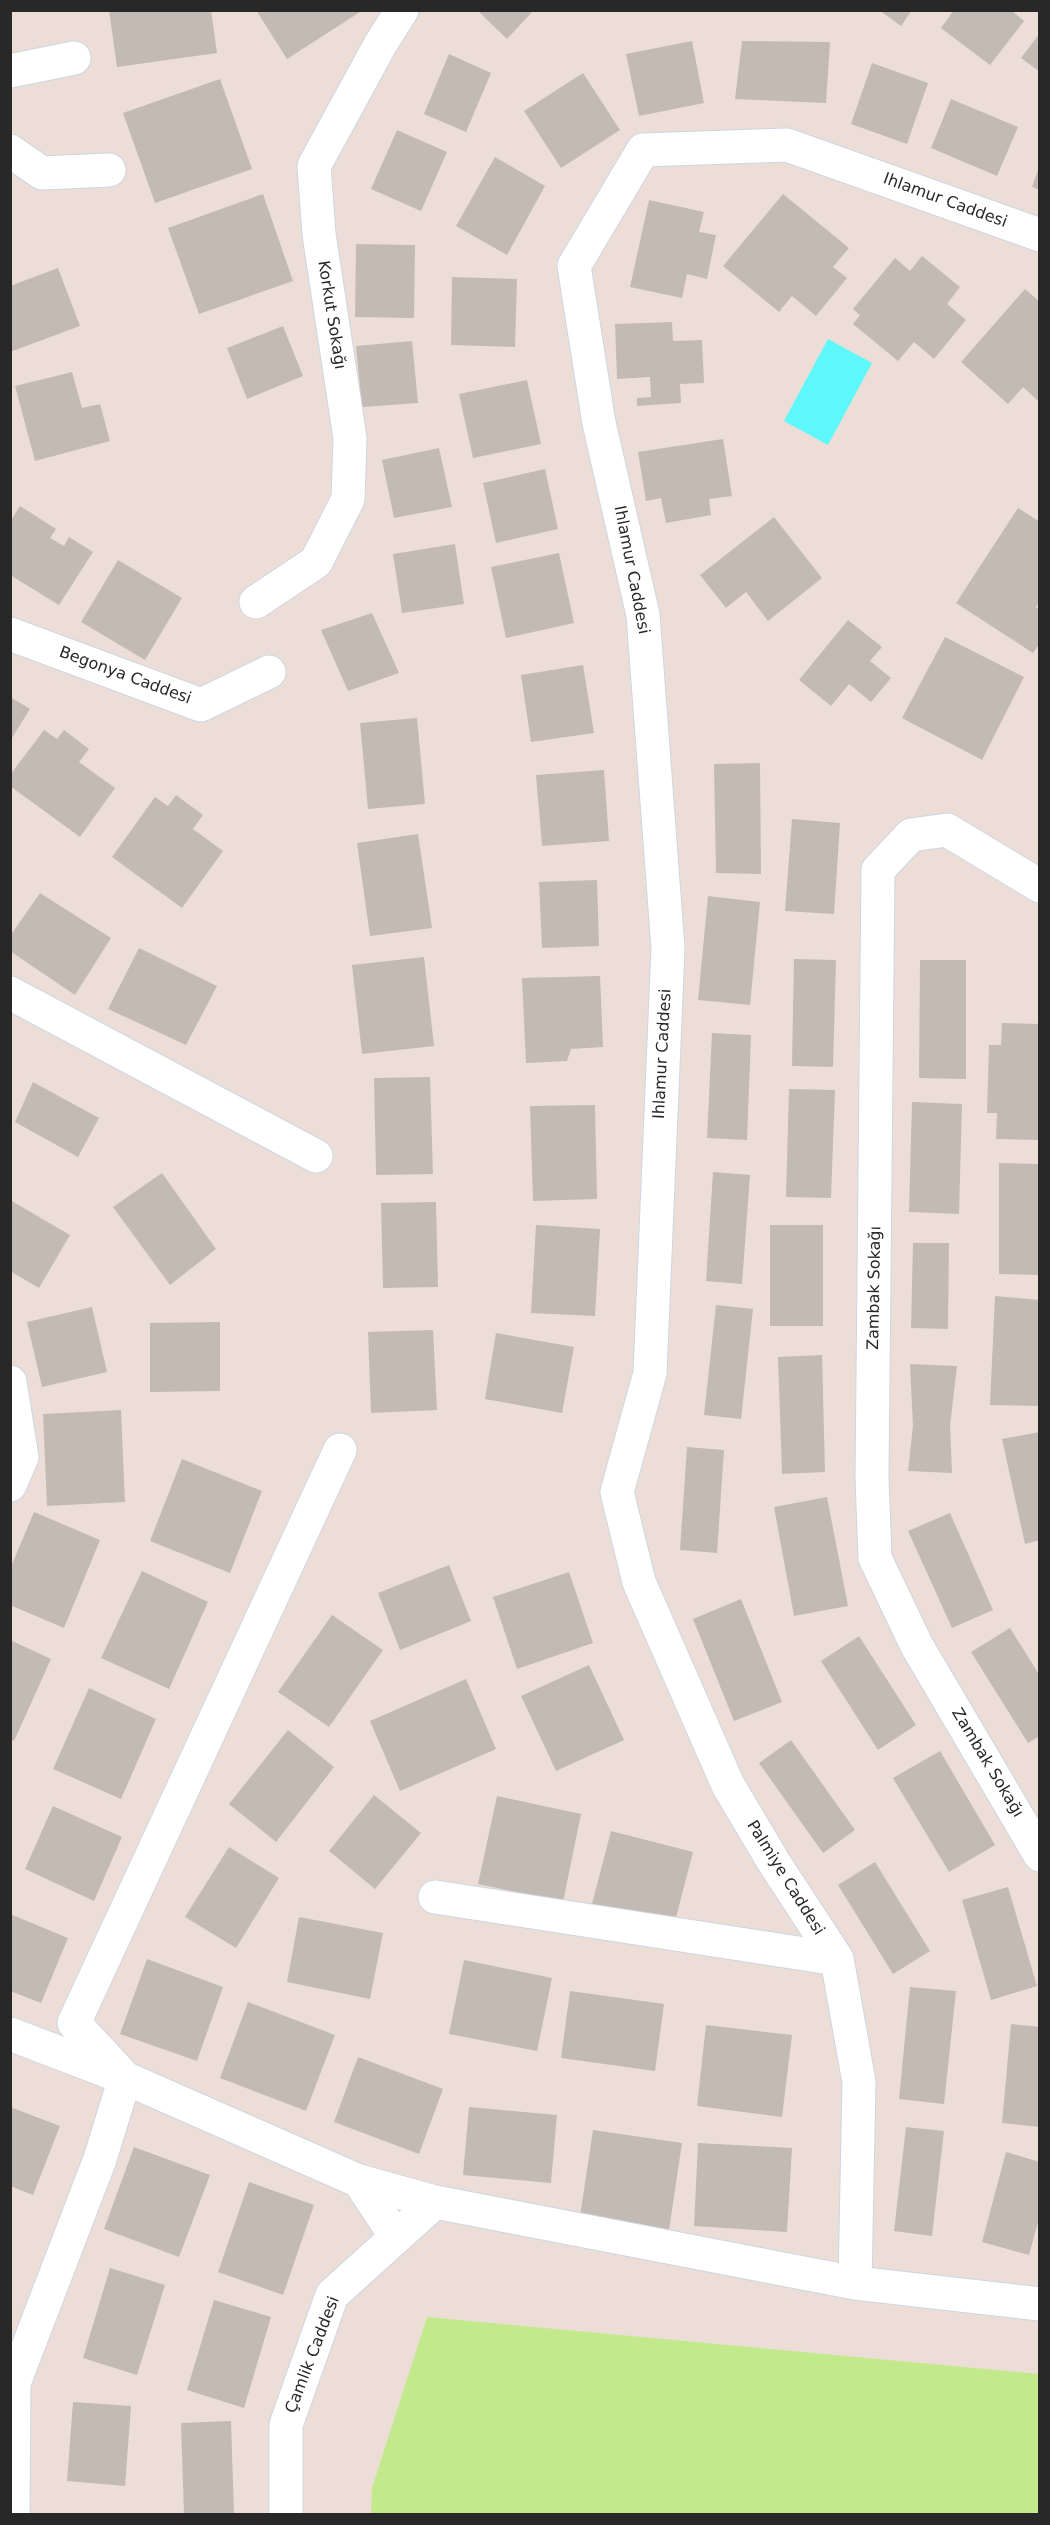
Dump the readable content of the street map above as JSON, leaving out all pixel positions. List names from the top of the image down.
{
  "streets": {
    "street": [
      "Ihlamur Caddesi",
      "Korkut Sokağı",
      "Begonya Caddesi",
      "Zambak Sokağı",
      "Palmiye Caddesi",
      "Çamlik Caddesi"
    ]
  },
  "crossings": [
    ["Ihlamur Caddesi", "Palmiye Caddesi"]
  ]
}
